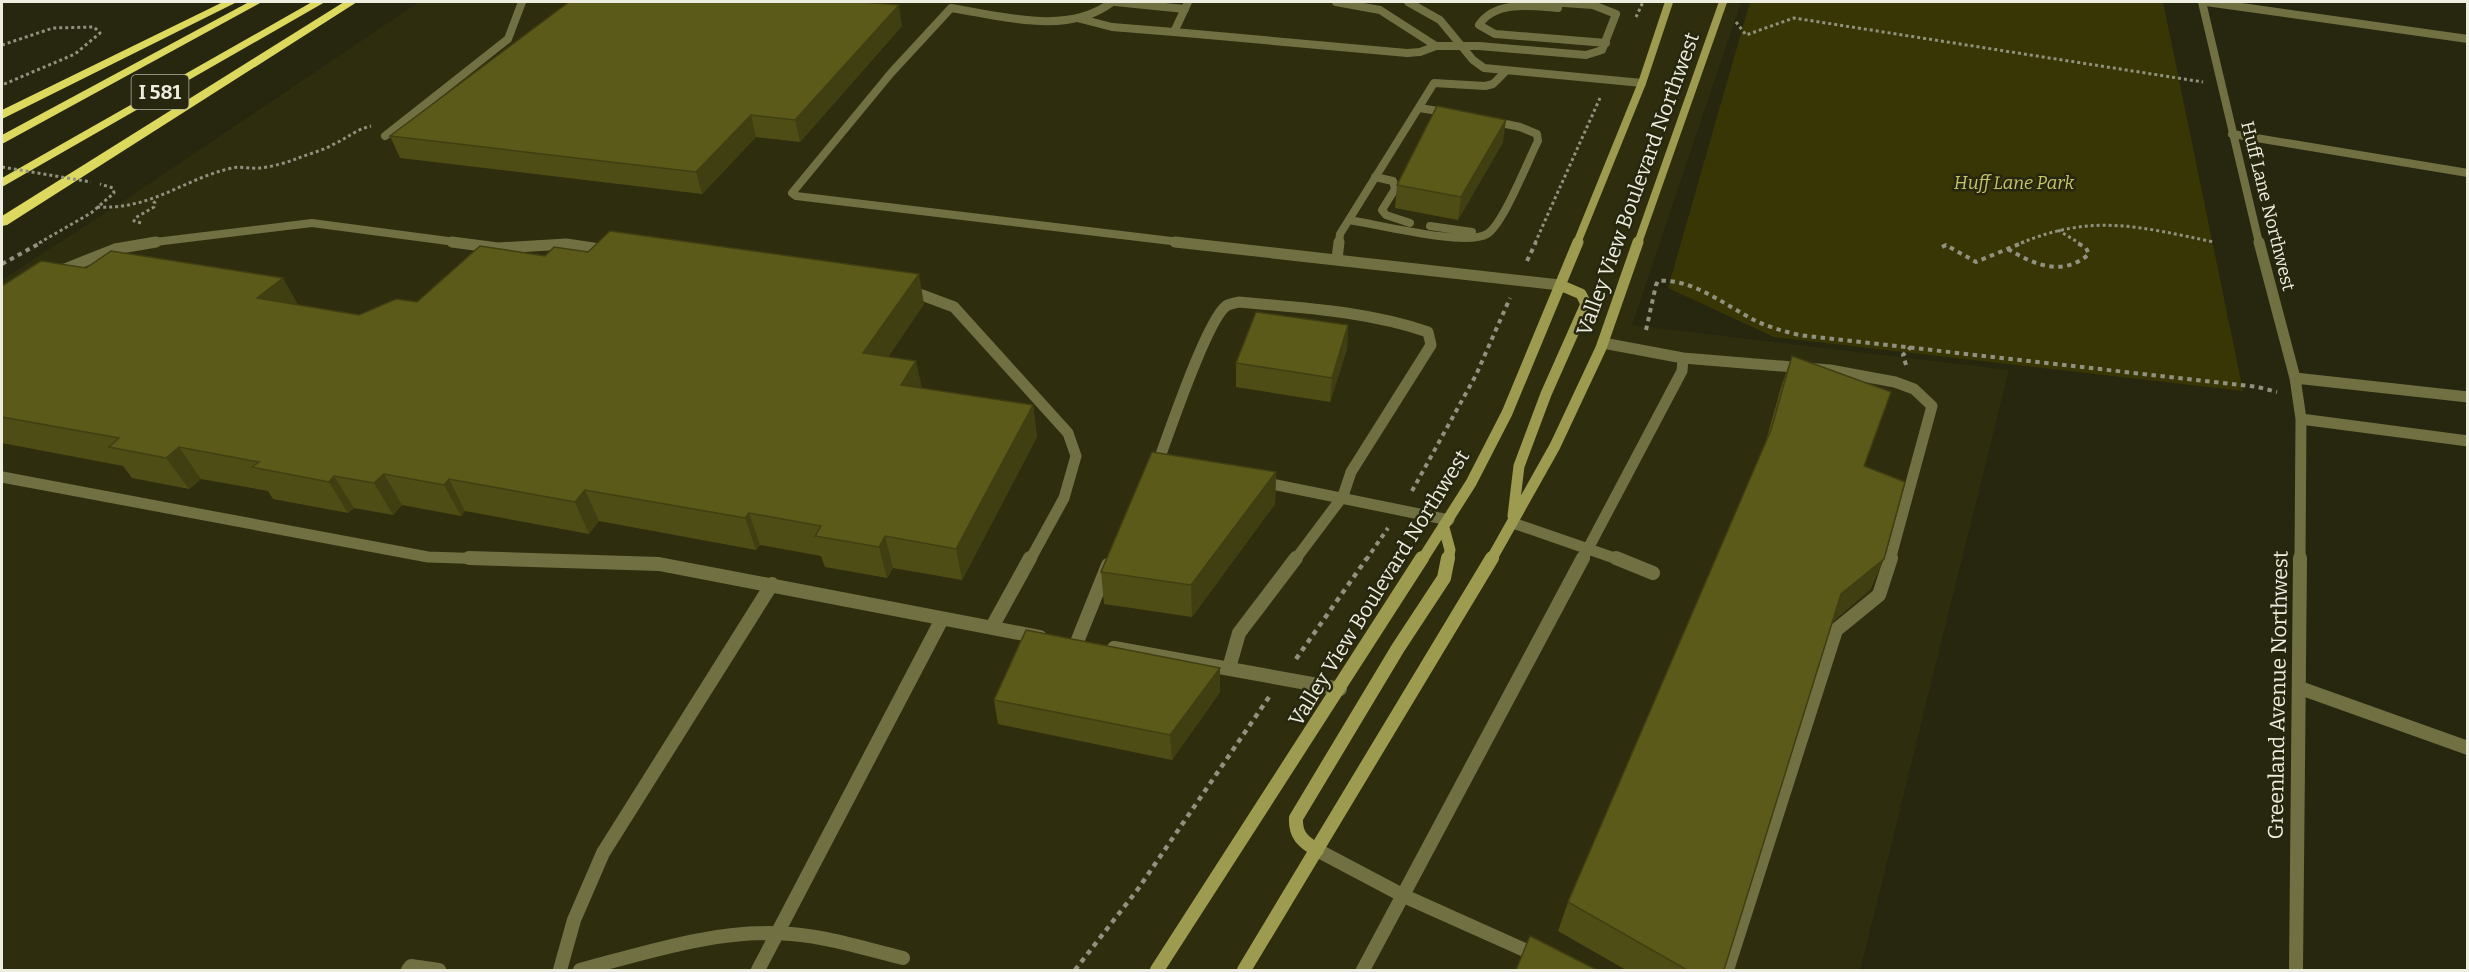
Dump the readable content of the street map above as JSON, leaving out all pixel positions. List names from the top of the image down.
{
  "streets": {
    "highway": ["I 581"],
    "main road": ["Valley View Boulevard Northwest"],
    "street": ["Huff Lane Northwest", "Greenland Avenue Northwest"]
  },
  "crossings": [
    ["Huff Lane Northwest", "Greenland Avenue Northwest"]
  ],
  "parks": ["Huff Lane Park"]
}
